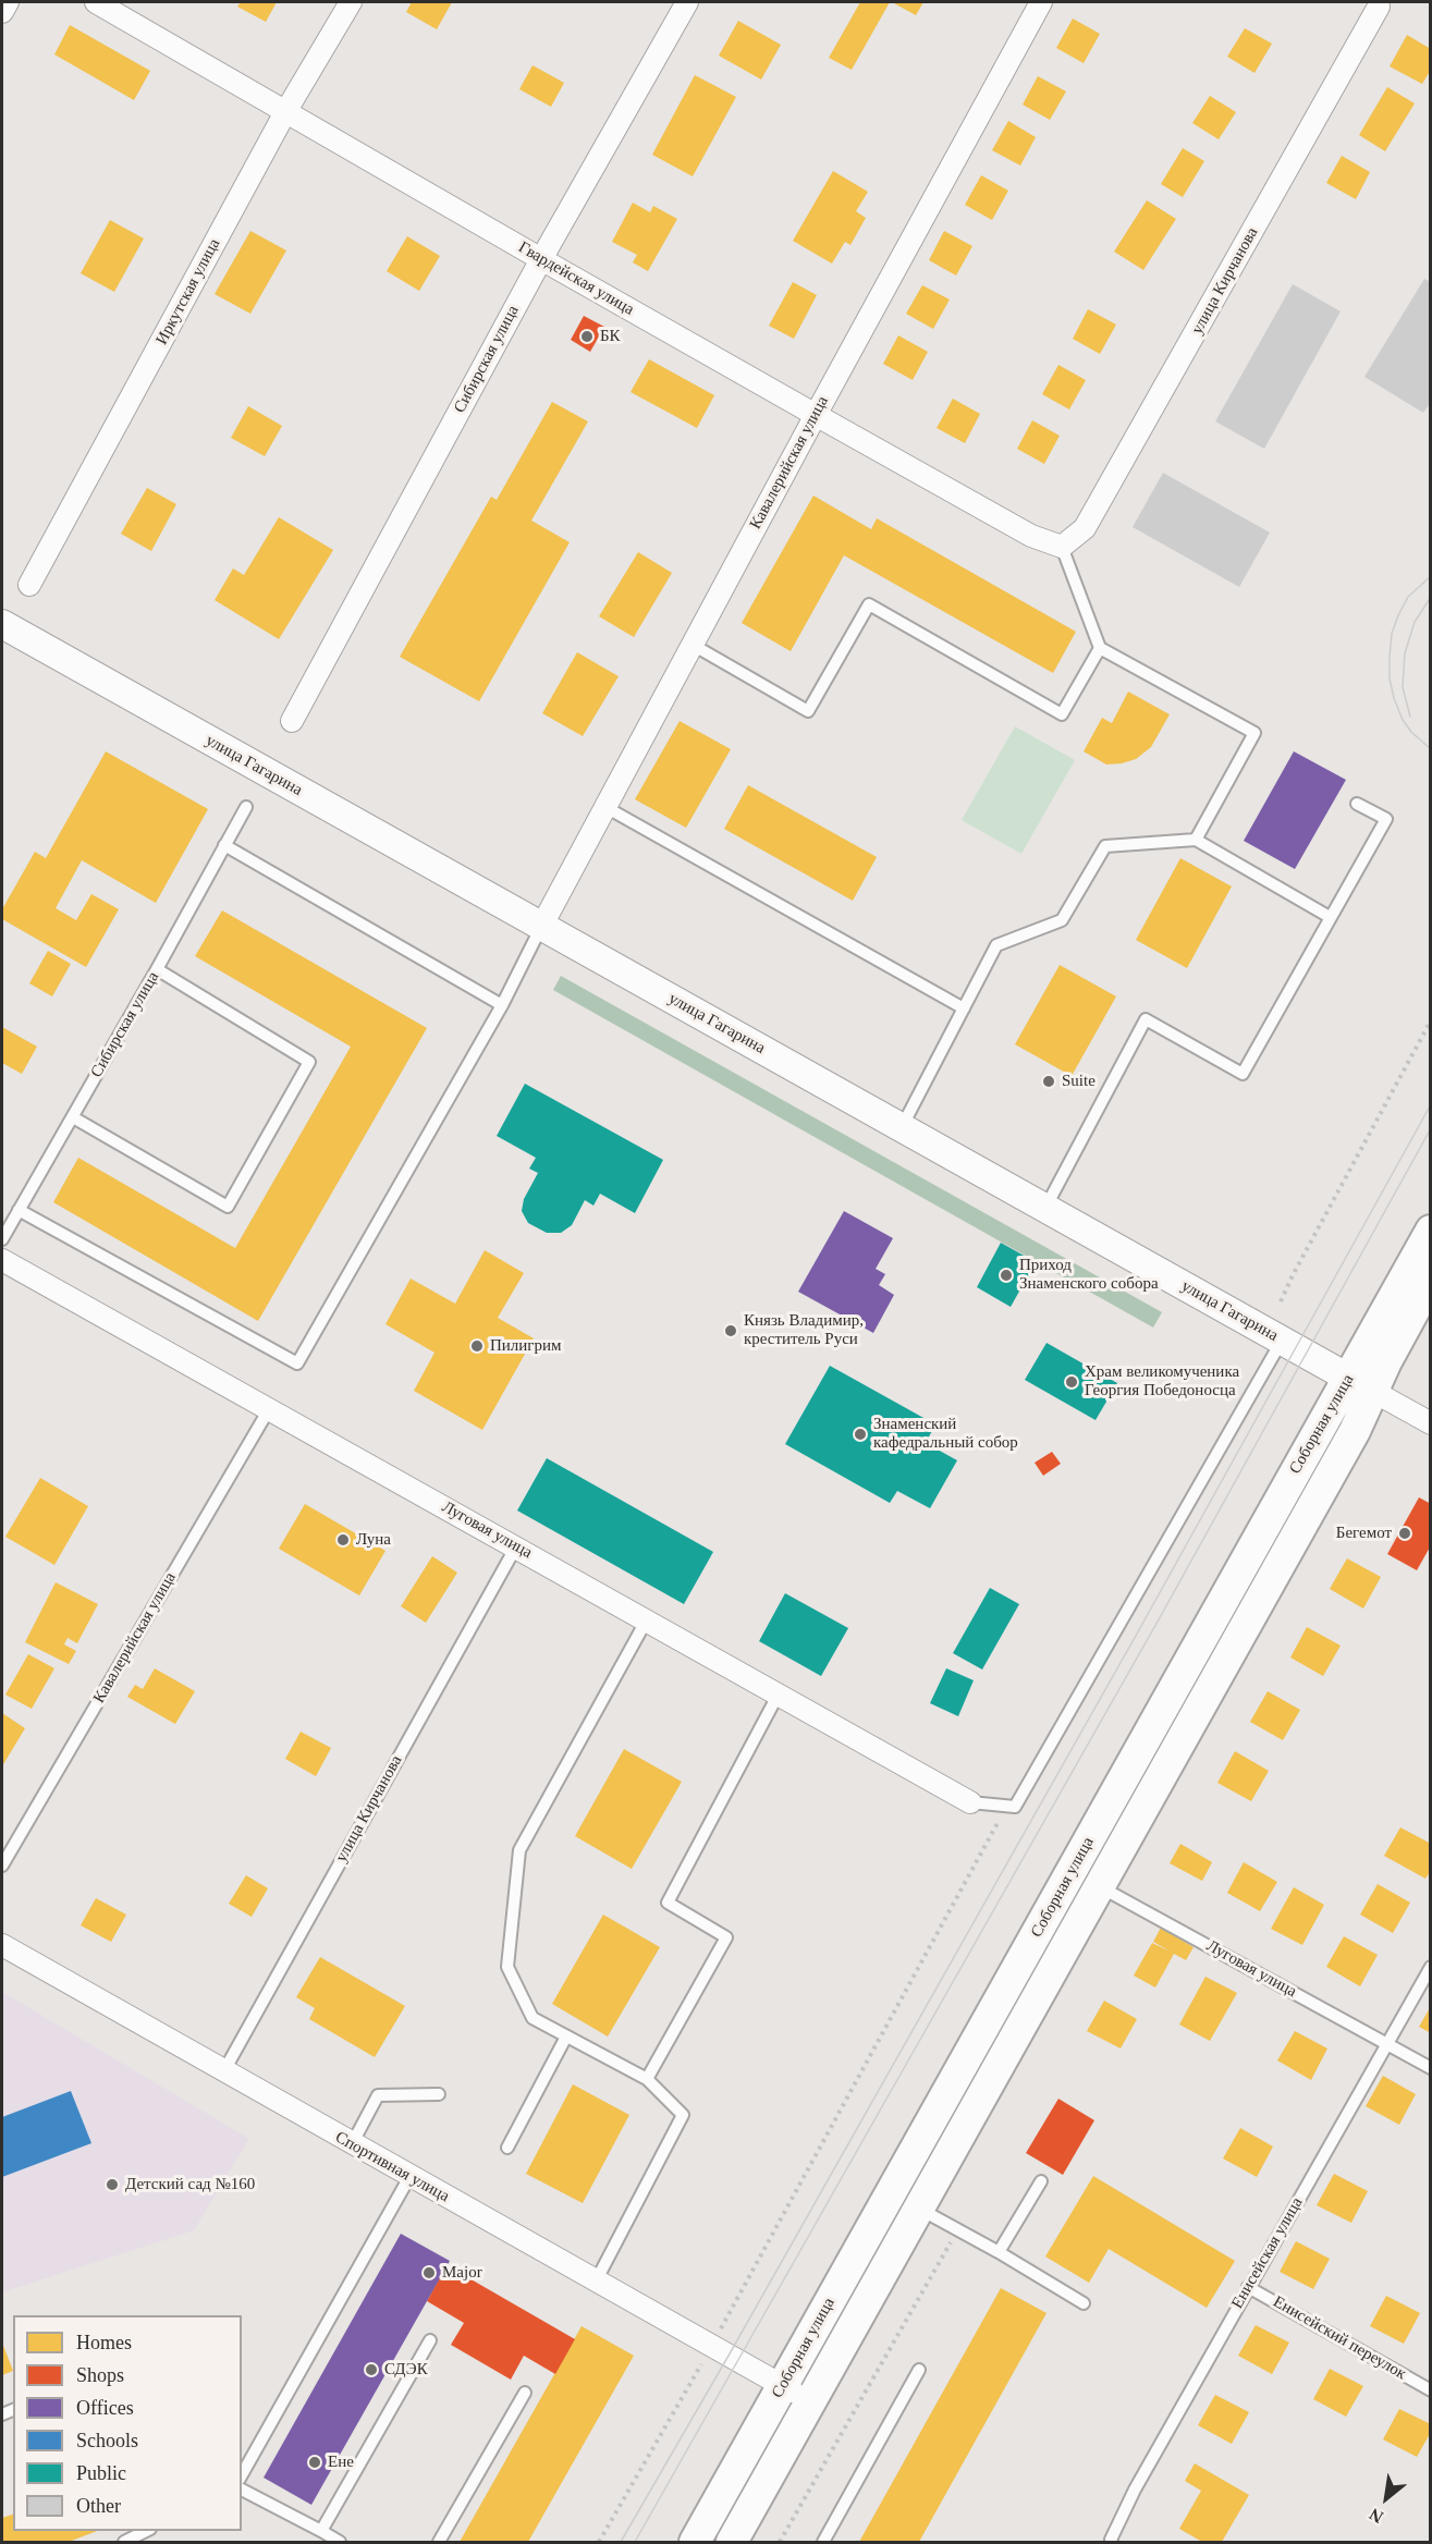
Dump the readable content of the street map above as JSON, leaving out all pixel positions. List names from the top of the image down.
{
  "streets": {
    "main road": ["Соборная улица"],
    "street": [
      "Гвардейская улица",
      "улица Кирчанова",
      "Иркутская улица",
      "Сибирская улица",
      "Кавалерийская улица",
      "улица Гагарина",
      "Луговая улица",
      "Спортивная улица"
    ],
    "lane": ["Енисейская улица", "Енисейский переулок"]
  },
  "crossings": [
    ["Гвардейская улица", "улица Кирчанова"],
    ["Гвардейская улица", "Иркутская улица"],
    ["Гвардейская улица", "Сибирская улица"],
    ["Гвардейская улица", "Кавалерийская улица"],
    ["улица Кирчанова", "Луговая улица"],
    ["улица Кирчанова", "Спортивная улица"],
    ["Кавалерийская улица", "улица Гагарина"],
    ["Кавалерийская улица", "Луговая улица"],
    ["улица Гагарина", "Соборная улица"],
    ["Соборная улица", "Луговая улица"],
    ["Соборная улица", "Спортивная улица"],
    ["Луговая улица", "Енисейская улица"],
    ["Енисейская улица", "Енисейский переулок"]
  ],
  "places": [
    "БК",
    "Suite",
    "Приход Знаменского собора",
    "Князь Владимир, креститель Руси",
    "Пилигрим",
    "Храм великомученика Георгия Победоносца",
    "Знаменский кафедральный собор",
    "Бегемот",
    "Луна",
    "Детский сад №160",
    "Major",
    "СДЭК",
    "Ене"
  ],
  "legend": [
    "Homes",
    "Shops",
    "Offices",
    "Schools",
    "Public",
    "Other"
  ],
  "north": "bottom left"
}
